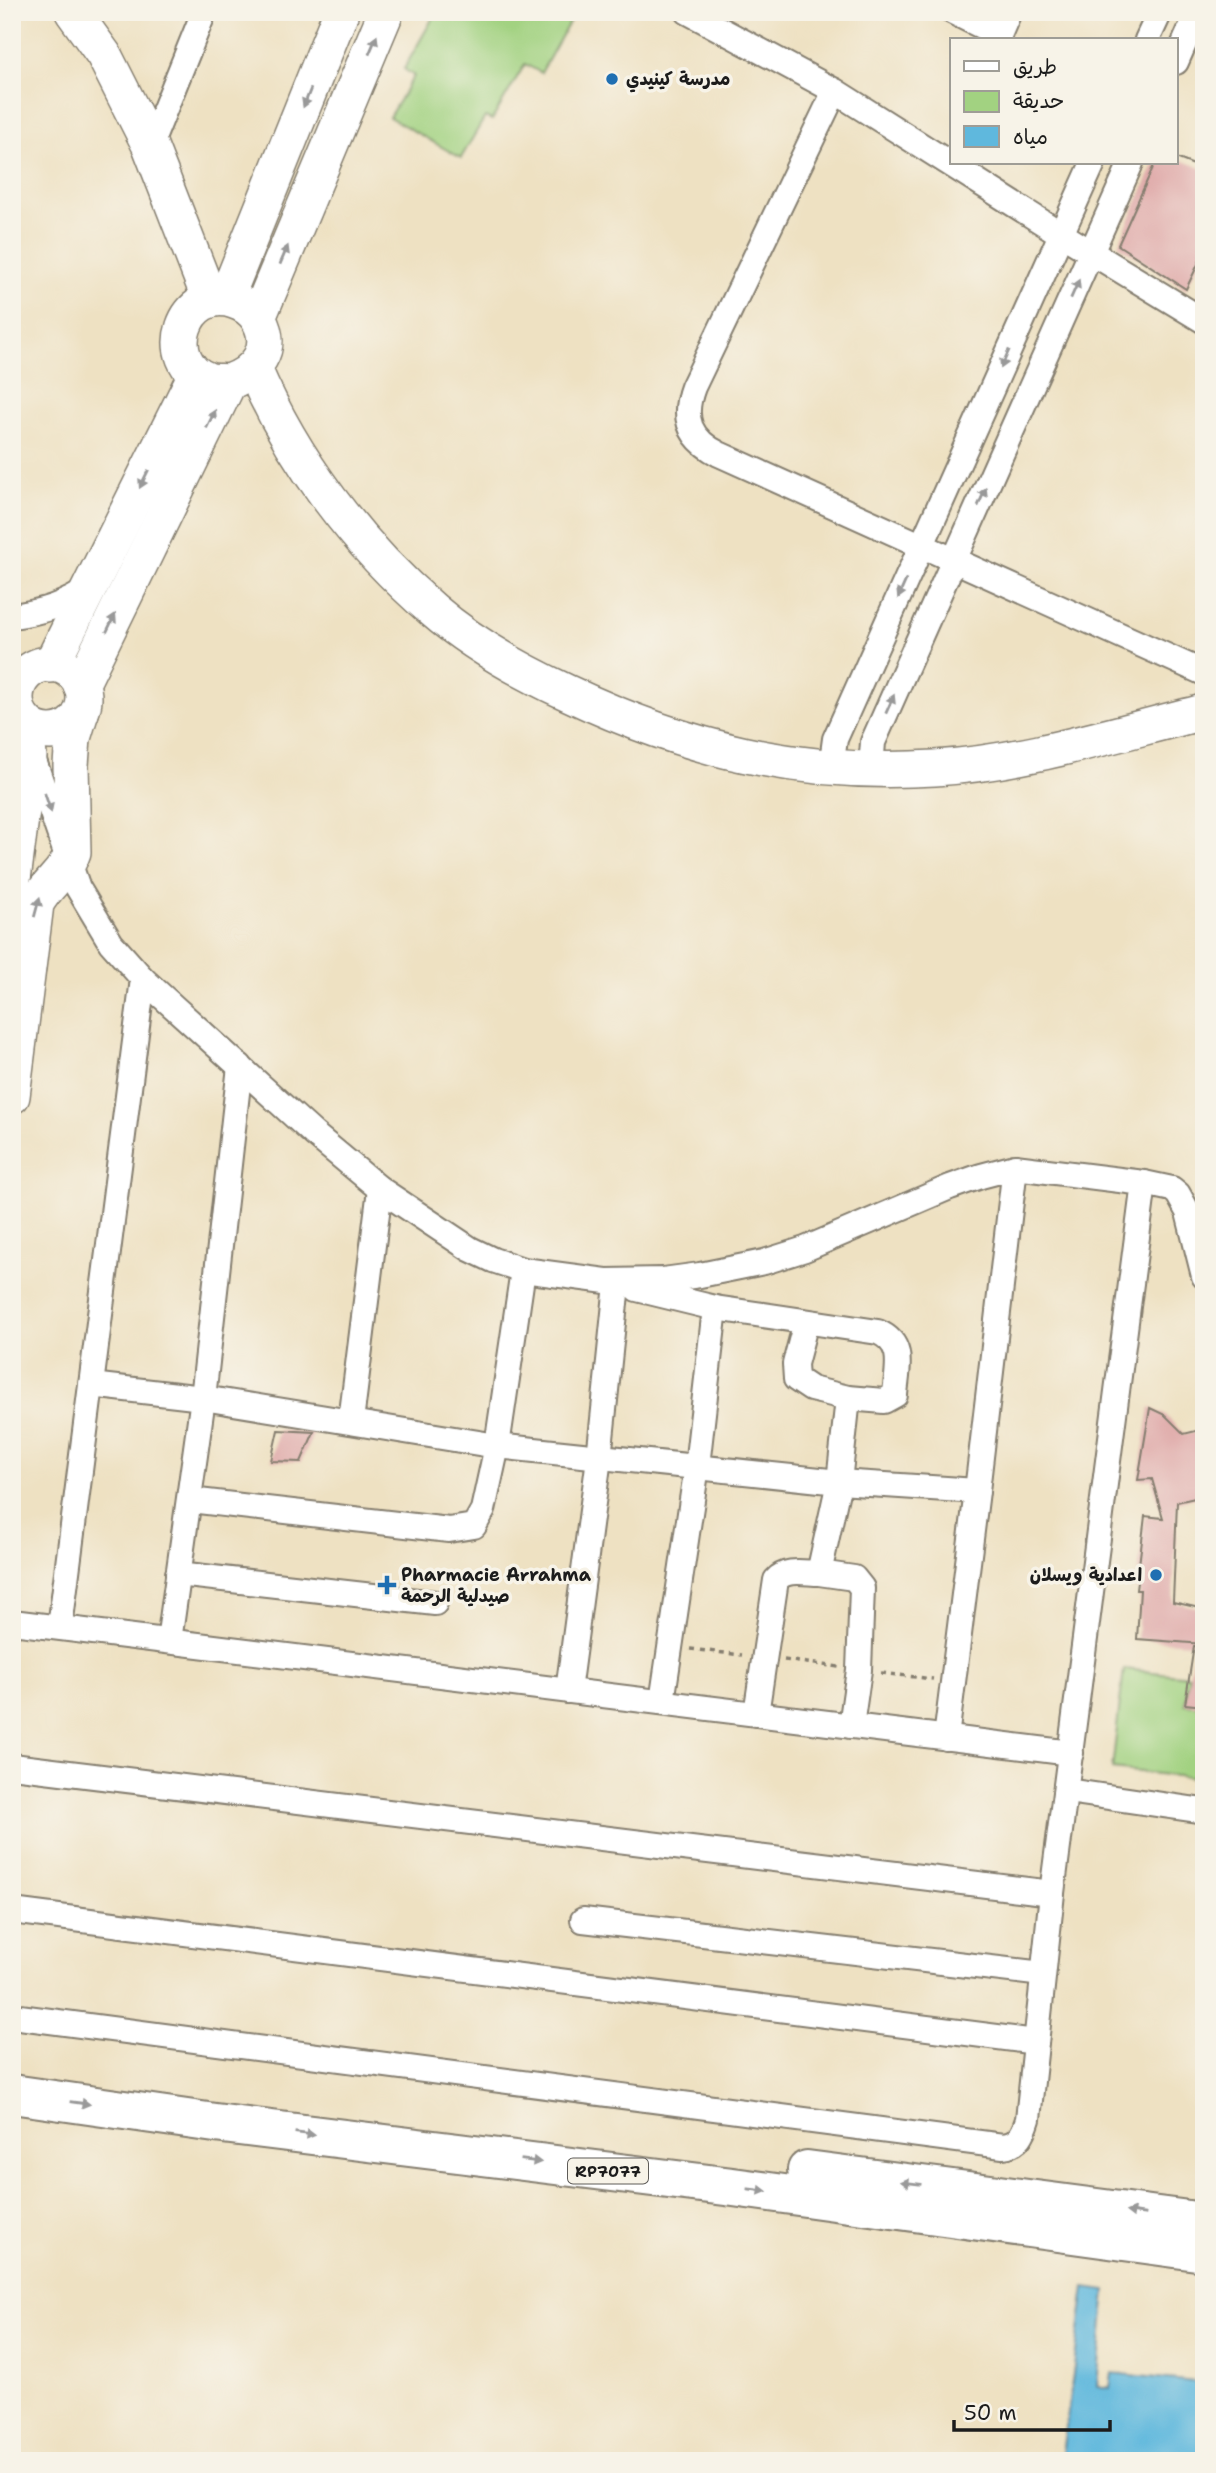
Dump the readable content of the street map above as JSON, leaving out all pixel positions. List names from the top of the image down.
{
  "streets": {
    "main road": ["RP7077"]
  },
  "places": {
    "other": ["مدرسة كينيدي", "اعدادية ويسلان"],
    "health": ["Pharmacie Arrahma صيدلية الرحمة"]
  },
  "legend": ["طريق", "حديقة", "مياه"],
  "scale_bar": "50 m"
}
